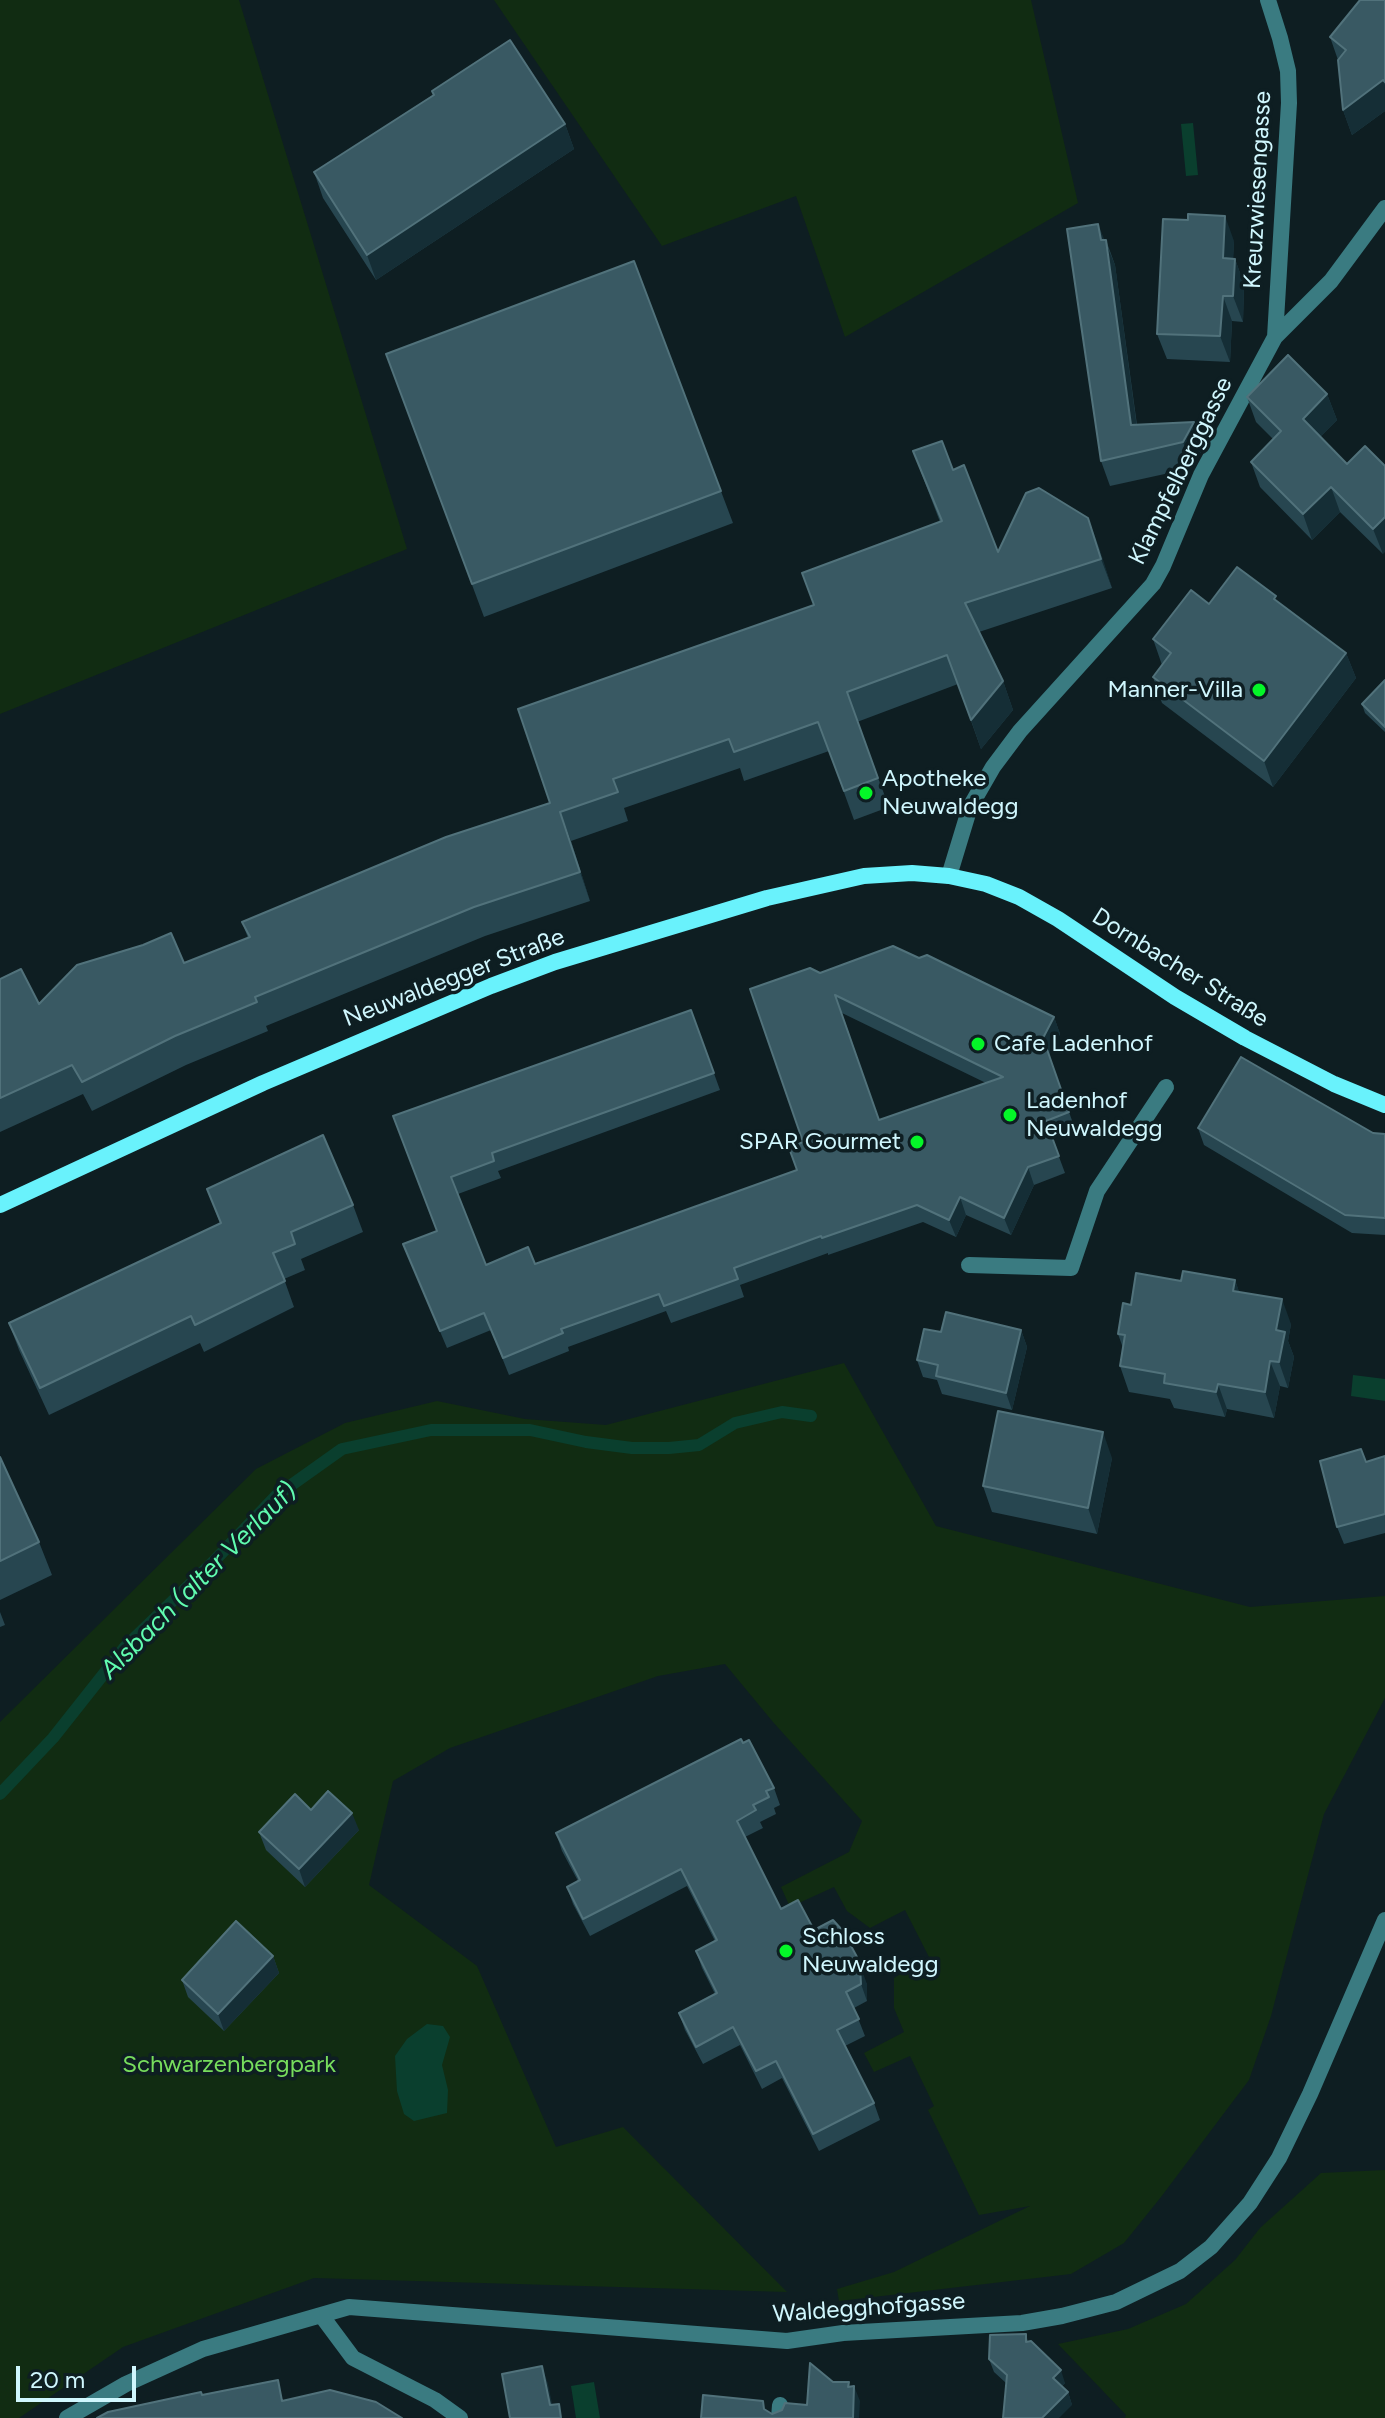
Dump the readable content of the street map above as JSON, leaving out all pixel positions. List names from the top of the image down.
{
  "streets": {
    "main road": ["Dornbacher Straße", "Neuwaldegger Straße"],
    "street": ["Kreuzwiesengasse", "Klampfelberggasse", "Waldegghofgasse"]
  },
  "crossings": [
    ["Kreuzwiesengasse", "Klampfelberggasse"],
    ["Klampfelberggasse", "Dornbacher Straße"],
    ["Klampfelberggasse", "Neuwaldegger Straße"],
    ["Dornbacher Straße", "Neuwaldegger Straße"]
  ],
  "water": ["Alsbach (alter Verlauf)"],
  "parks": ["Schwarzenbergpark"],
  "places": [
    "Manner-Villa",
    "Apotheke Neuwaldegg",
    "Cafe Ladenhof",
    "Ladenhof Neuwaldegg",
    "SPAR Gourmet",
    "Schloss Neuwaldegg"
  ],
  "scale_bar": "20 m"
}
